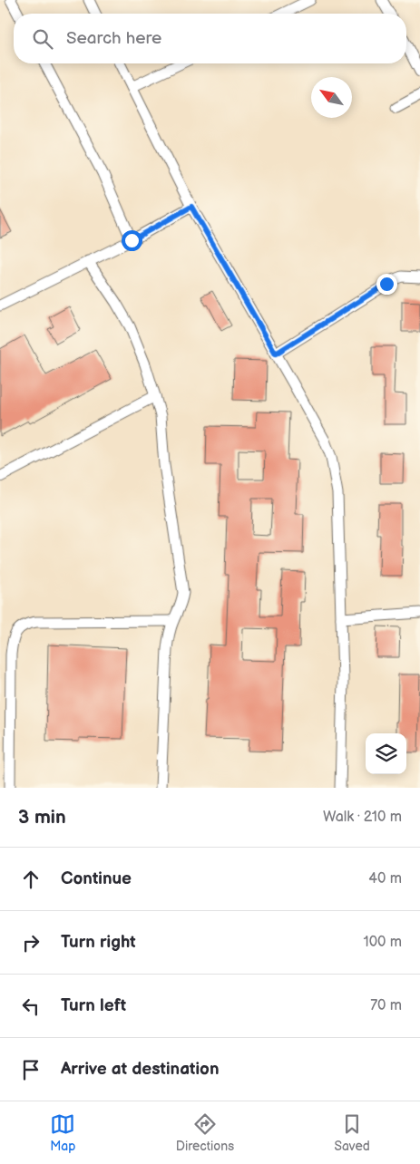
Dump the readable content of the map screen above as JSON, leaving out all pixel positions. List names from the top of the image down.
{
  "north": "top left",
  "page": {
    "search": "Search here",
    "heading": ["3 min", "Walk · 210 m"],
    "list": [
      ["Continue", "40 m"],
      ["Turn right", "100 m"],
      ["Turn left", "70 m"],
      "Arrive at destination"
    ],
    "nav": ["Map", "Directions", "Saved"]
  }
}
